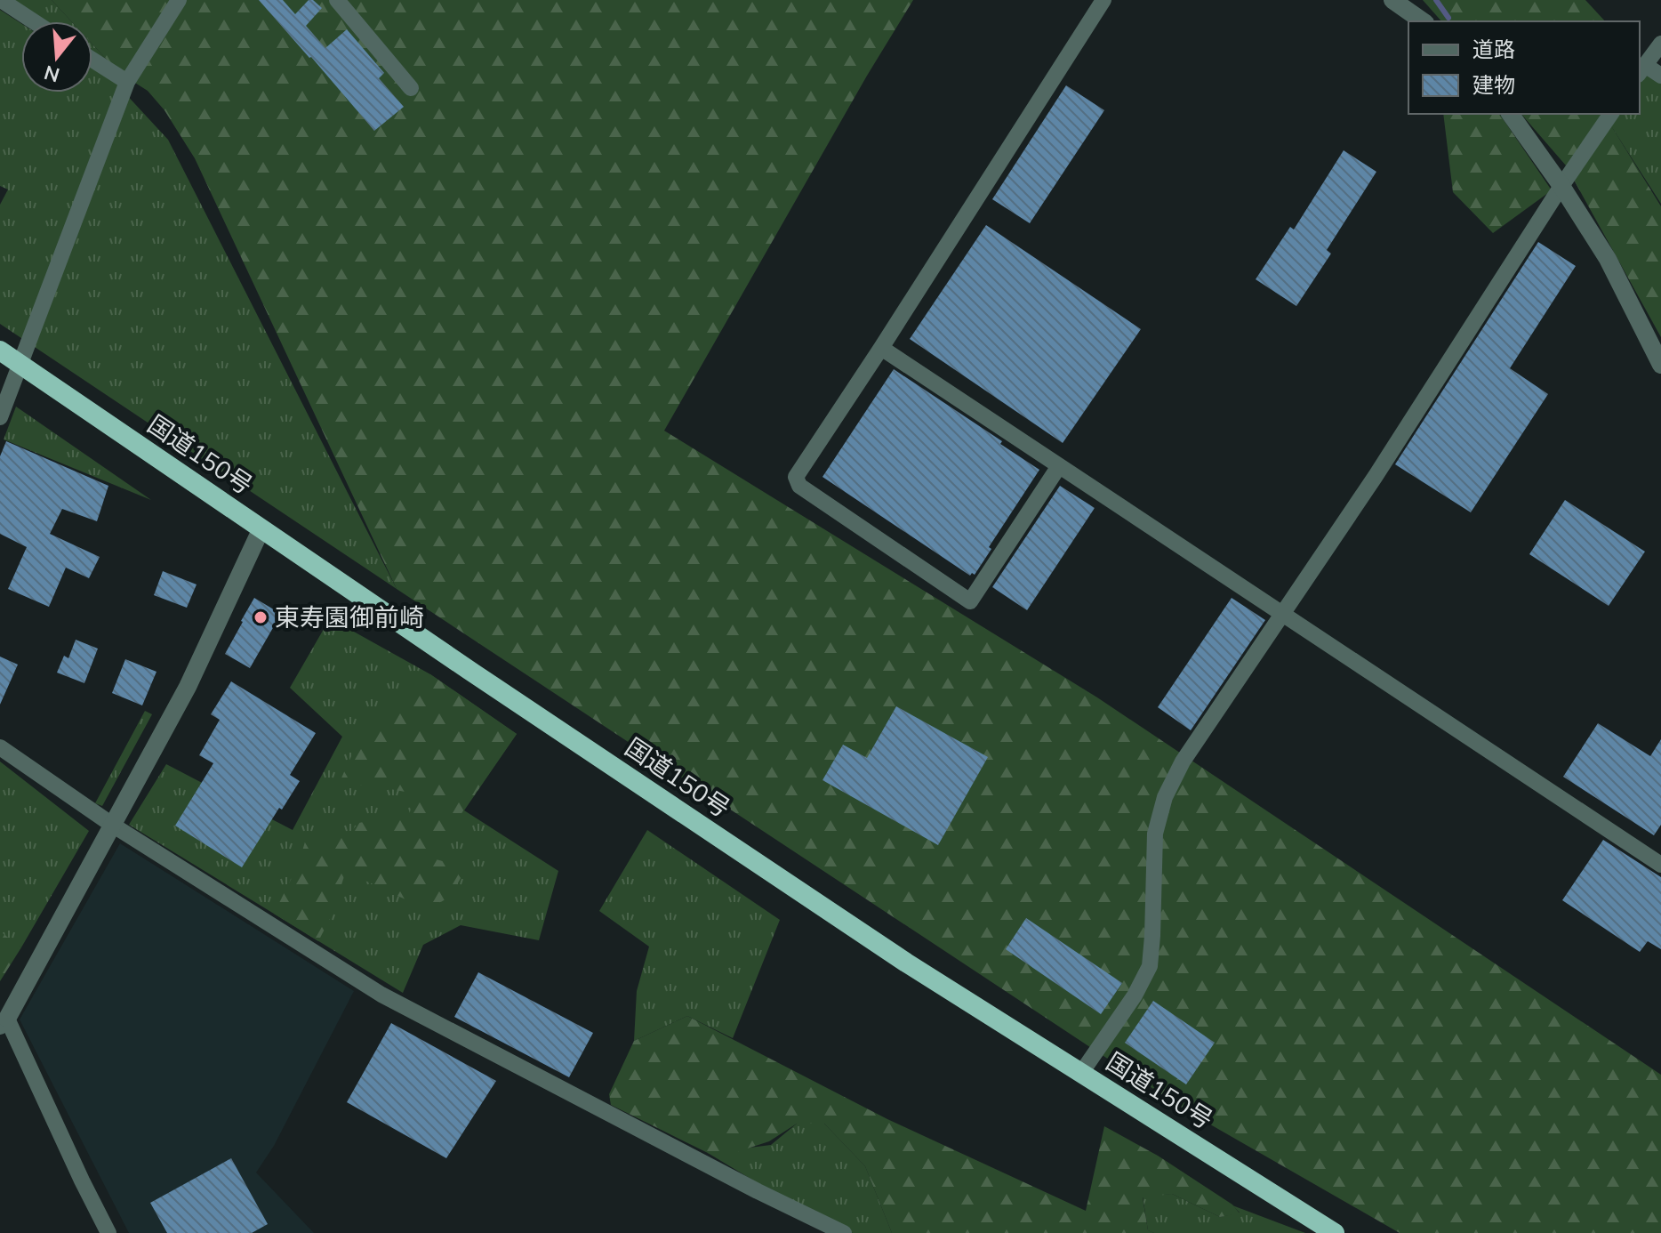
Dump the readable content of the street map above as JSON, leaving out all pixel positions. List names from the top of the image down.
{
  "streets": {
    "highway": ["国道150号"]
  },
  "places": ["東寿園御前崎"],
  "legend": ["道路", "建物"],
  "north": "bottom"
}
